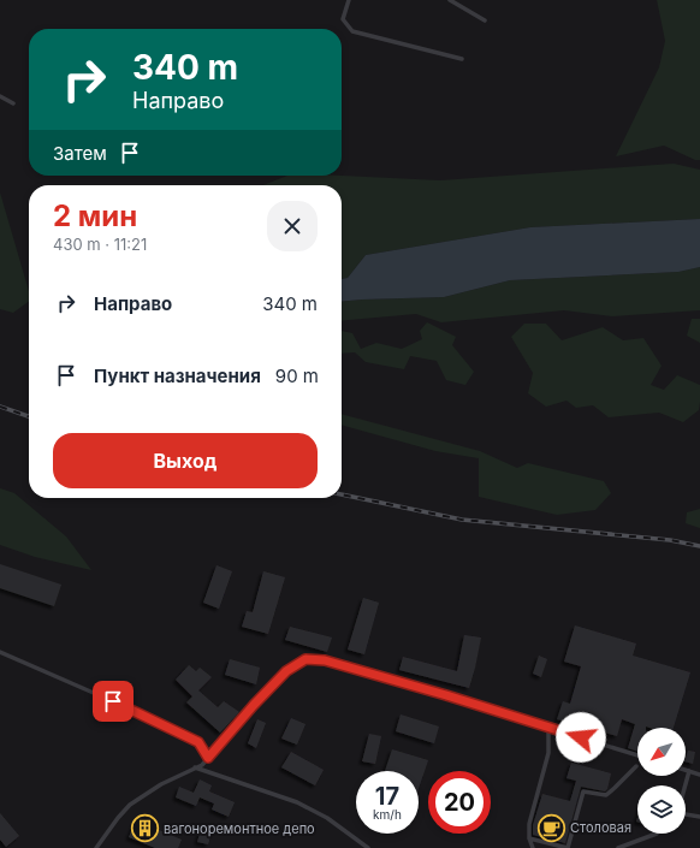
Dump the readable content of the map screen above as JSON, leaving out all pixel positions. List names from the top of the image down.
{
  "places": {
    "cafe": ["Столовая"],
    "building": ["вагоноремонтное депо"]
  },
  "north": "bottom left",
  "page": {
    "turn": ["340 m", "Направо"],
    "then": "Затем",
    "heading": ["2 мин", "430 m · 11:21"],
    "list": [
      {
        "name": "Направо",
        "value": "340 m"
      },
      {
        "name": "Пункт назначения",
        "value": "90 m"
      }
    ],
    "buttons": "Выход",
    "speed": "17 km/h",
    "limit": "20"
  }
}
